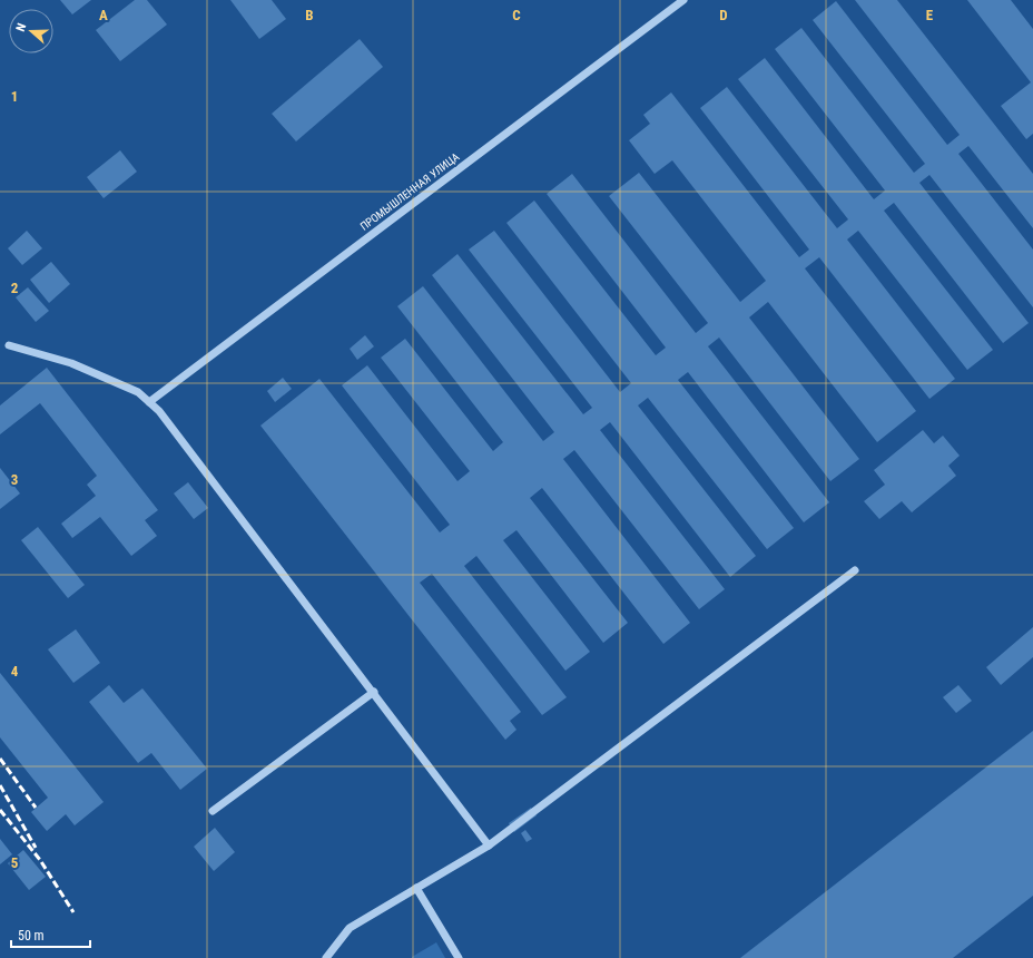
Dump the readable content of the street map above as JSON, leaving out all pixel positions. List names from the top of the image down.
{
  "streets": {
    "street": ["ПРОМЫШЛЕННАЯ УЛИЦА"]
  },
  "scale_bar": "50 m",
  "north": "left",
  "grid": {
    "columns": [
      "A",
      "B",
      "C",
      "D",
      "E"
    ],
    "rows": [
      "1",
      "2",
      "3",
      "4",
      "5"
    ]
  }
}
